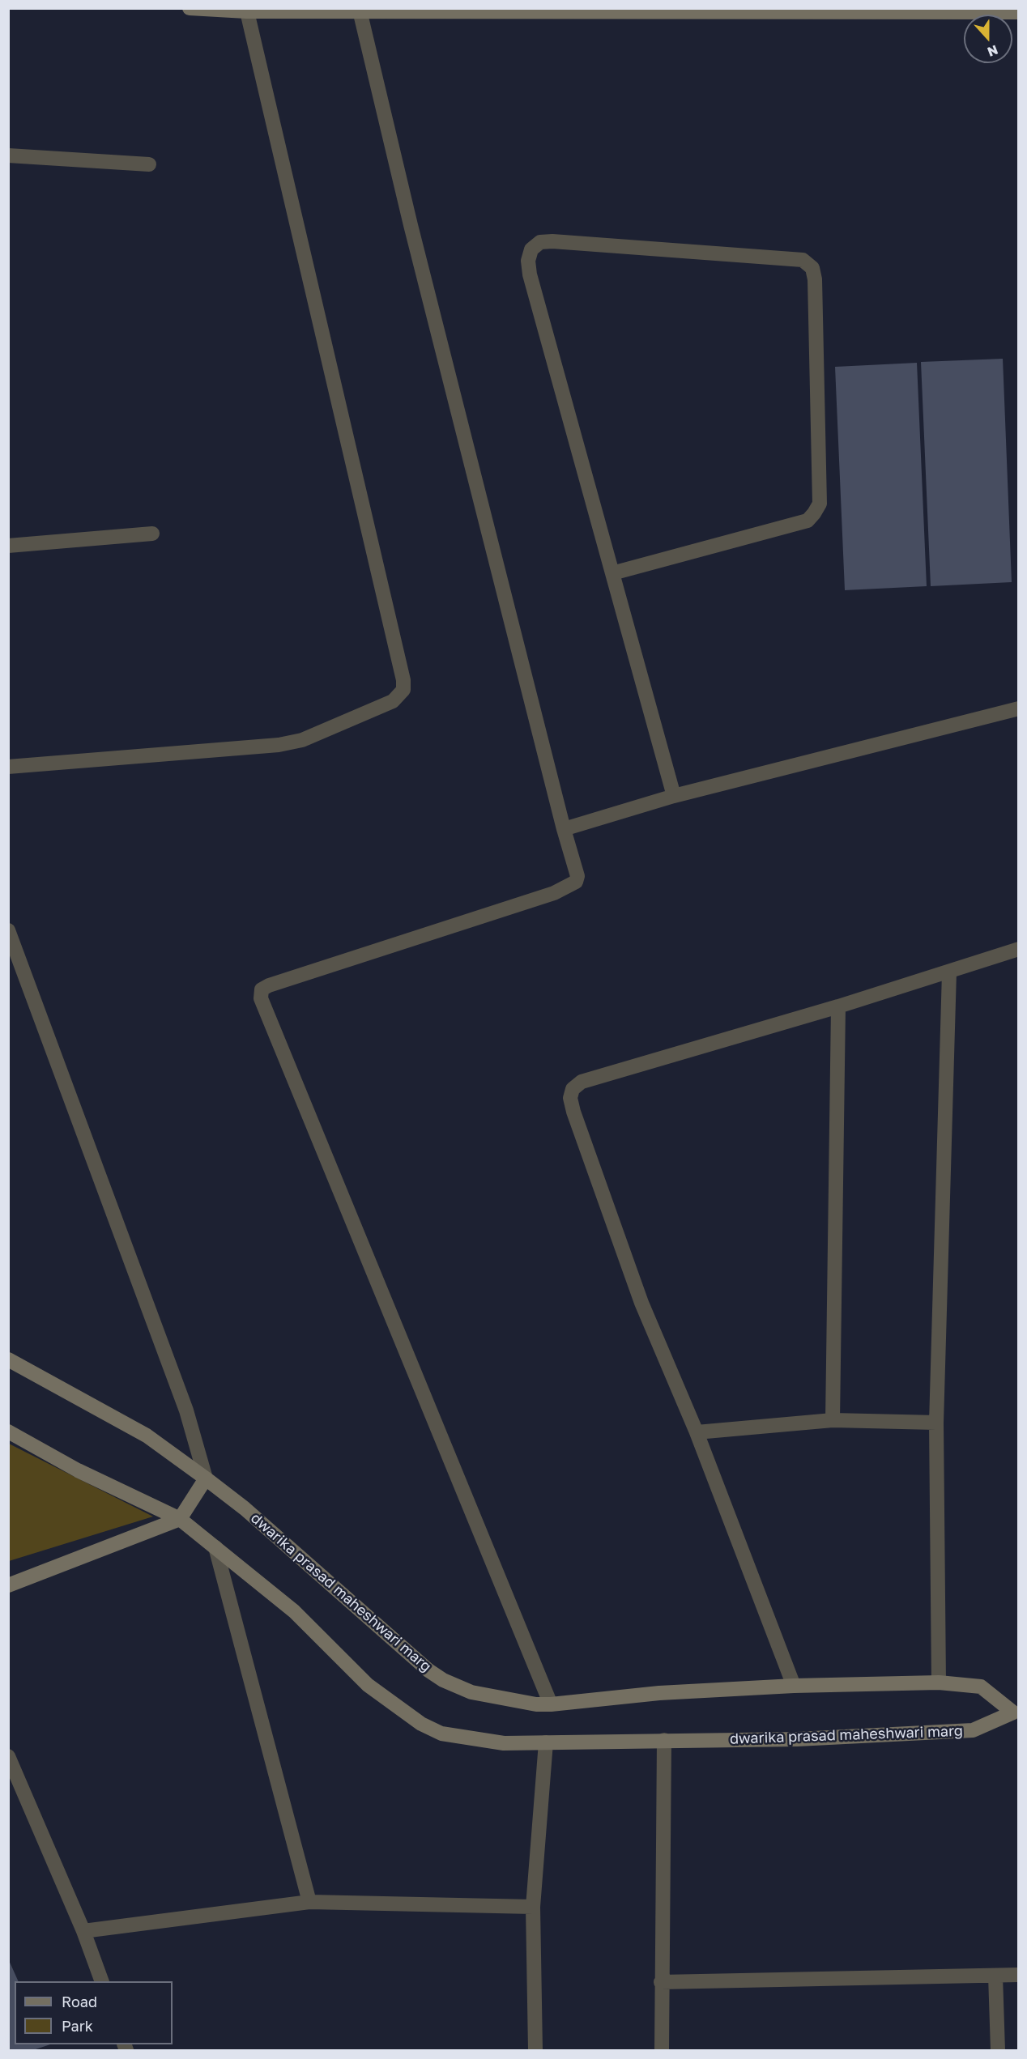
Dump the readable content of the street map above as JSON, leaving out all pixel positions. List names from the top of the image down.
{
  "streets": {
    "street": ["dwarika prasad maheshwari marg"]
  },
  "legend": ["Road", "Park"],
  "north": "bottom"
}
